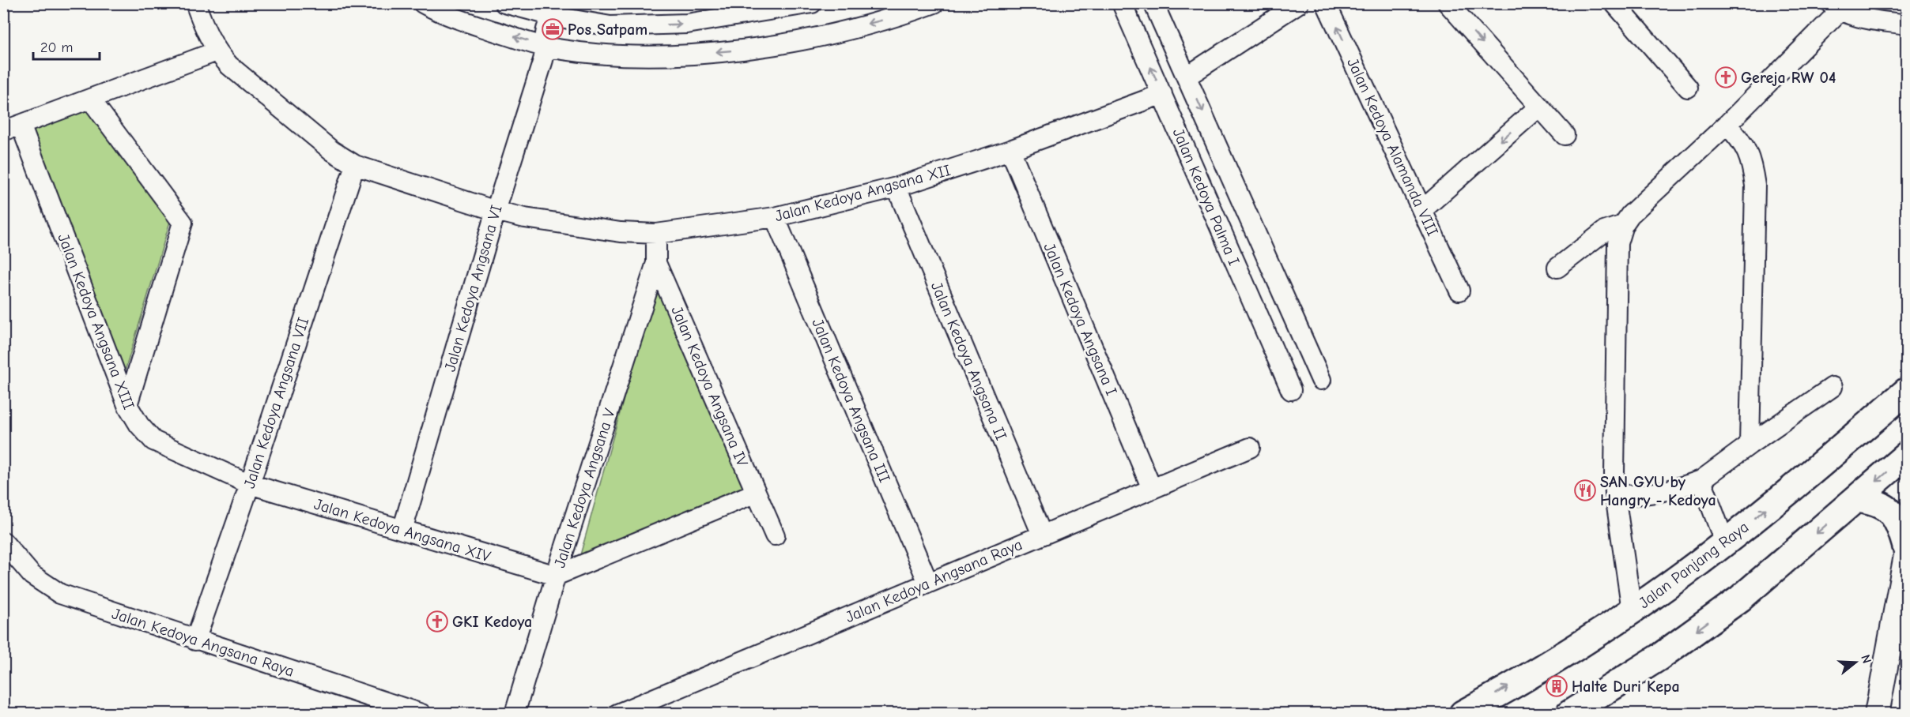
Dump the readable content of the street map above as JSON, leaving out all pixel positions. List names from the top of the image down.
{
  "streets": {
    "main road": ["Jalan Panjang Raya"],
    "street": [
      "Jalan Kedoya Alamanda VIII",
      "Jalan Kedoya Angsana XII",
      "Jalan Kedoya Palma I",
      "Jalan Kedoya Angsana VI",
      "Jalan Kedoya Angsana I",
      "Jalan Kedoya Angsana XIII",
      "Jalan Kedoya Angsana II",
      "Jalan Kedoya Angsana IV",
      "Jalan Kedoya Angsana III",
      "Jalan Kedoya Angsana VII",
      "Jalan Kedoya Angsana V",
      "Jalan Kedoya Angsana XIV",
      "Jalan Kedoya Angsana Raya"
    ]
  },
  "crossings": [
    ["Jalan Kedoya Angsana XII", "Jalan Kedoya Palma I"],
    ["Jalan Kedoya Angsana XII", "Jalan Kedoya Angsana VI"],
    ["Jalan Kedoya Angsana XII", "Jalan Kedoya Angsana I"],
    ["Jalan Kedoya Angsana XII", "Jalan Kedoya Angsana II"],
    ["Jalan Kedoya Angsana XII", "Jalan Kedoya Angsana IV"],
    ["Jalan Kedoya Angsana XII", "Jalan Kedoya Angsana III"],
    ["Jalan Kedoya Angsana XII", "Jalan Kedoya Angsana VII"],
    ["Jalan Kedoya Angsana VI", "Jalan Kedoya Angsana XIV"],
    ["Jalan Kedoya Angsana I", "Jalan Kedoya Angsana Raya"],
    ["Jalan Kedoya Angsana XIII", "Jalan Kedoya Angsana VII"],
    ["Jalan Kedoya Angsana XIII", "Jalan Kedoya Angsana XIV"],
    ["Jalan Kedoya Angsana II", "Jalan Kedoya Angsana Raya"],
    ["Jalan Kedoya Angsana IV", "Jalan Kedoya Angsana V"],
    ["Jalan Kedoya Angsana III", "Jalan Kedoya Angsana Raya"],
    ["Jalan Kedoya Angsana VII", "Jalan Kedoya Angsana XIV"],
    ["Jalan Kedoya Angsana VII", "Jalan Kedoya Angsana Raya"],
    ["Jalan Kedoya Angsana V", "Jalan Kedoya Angsana XIV"]
  ],
  "places": {
    "office": ["Pos Satpam"],
    "church": ["Gereja RW 04", "GKI Kedoya"],
    "restaurant": ["SAN GYU by Hangry - Kedoya"],
    "building": ["Halte Duri Kepa"]
  },
  "scale_bar": "20 m",
  "north": "right"
}
